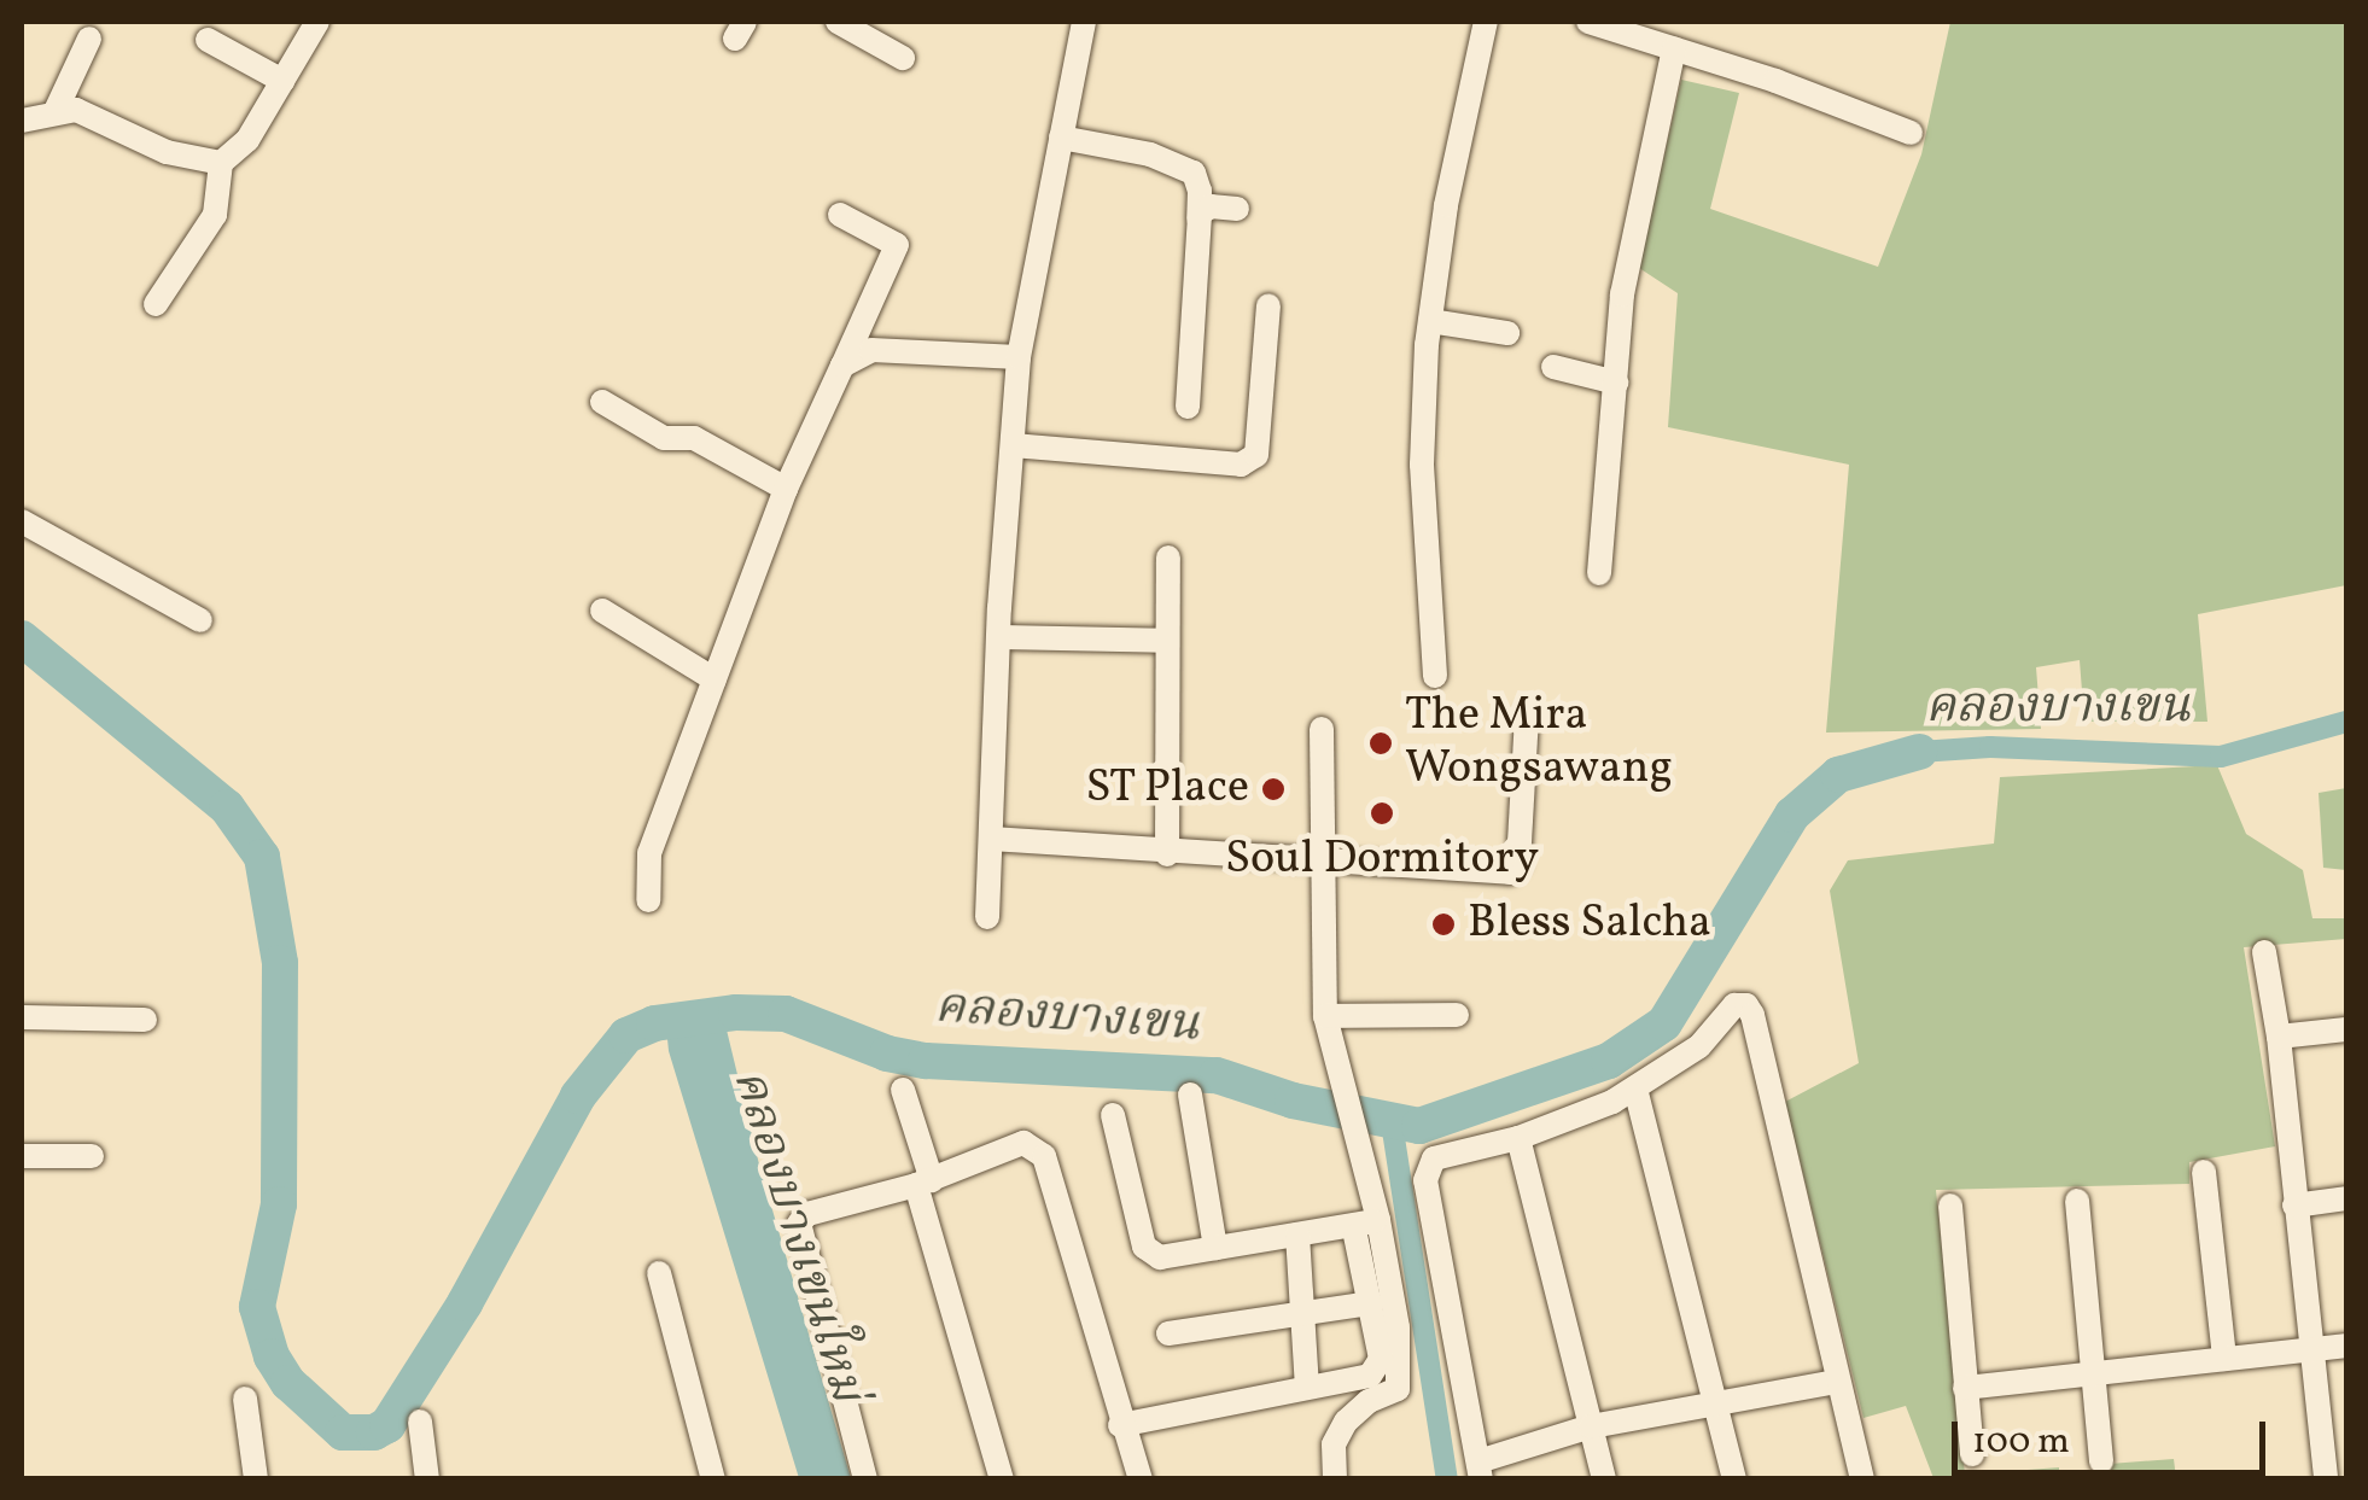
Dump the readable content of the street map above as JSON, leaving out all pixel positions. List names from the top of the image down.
{
  "water": ["คลองบางเขน", "คลองบางเขนใหม่"],
  "places": [
    "The Mira Wongsawang",
    "ST Place",
    "Soul Dormitory",
    "Bless Salcha"
  ],
  "scale_bar": "100 m"
}
